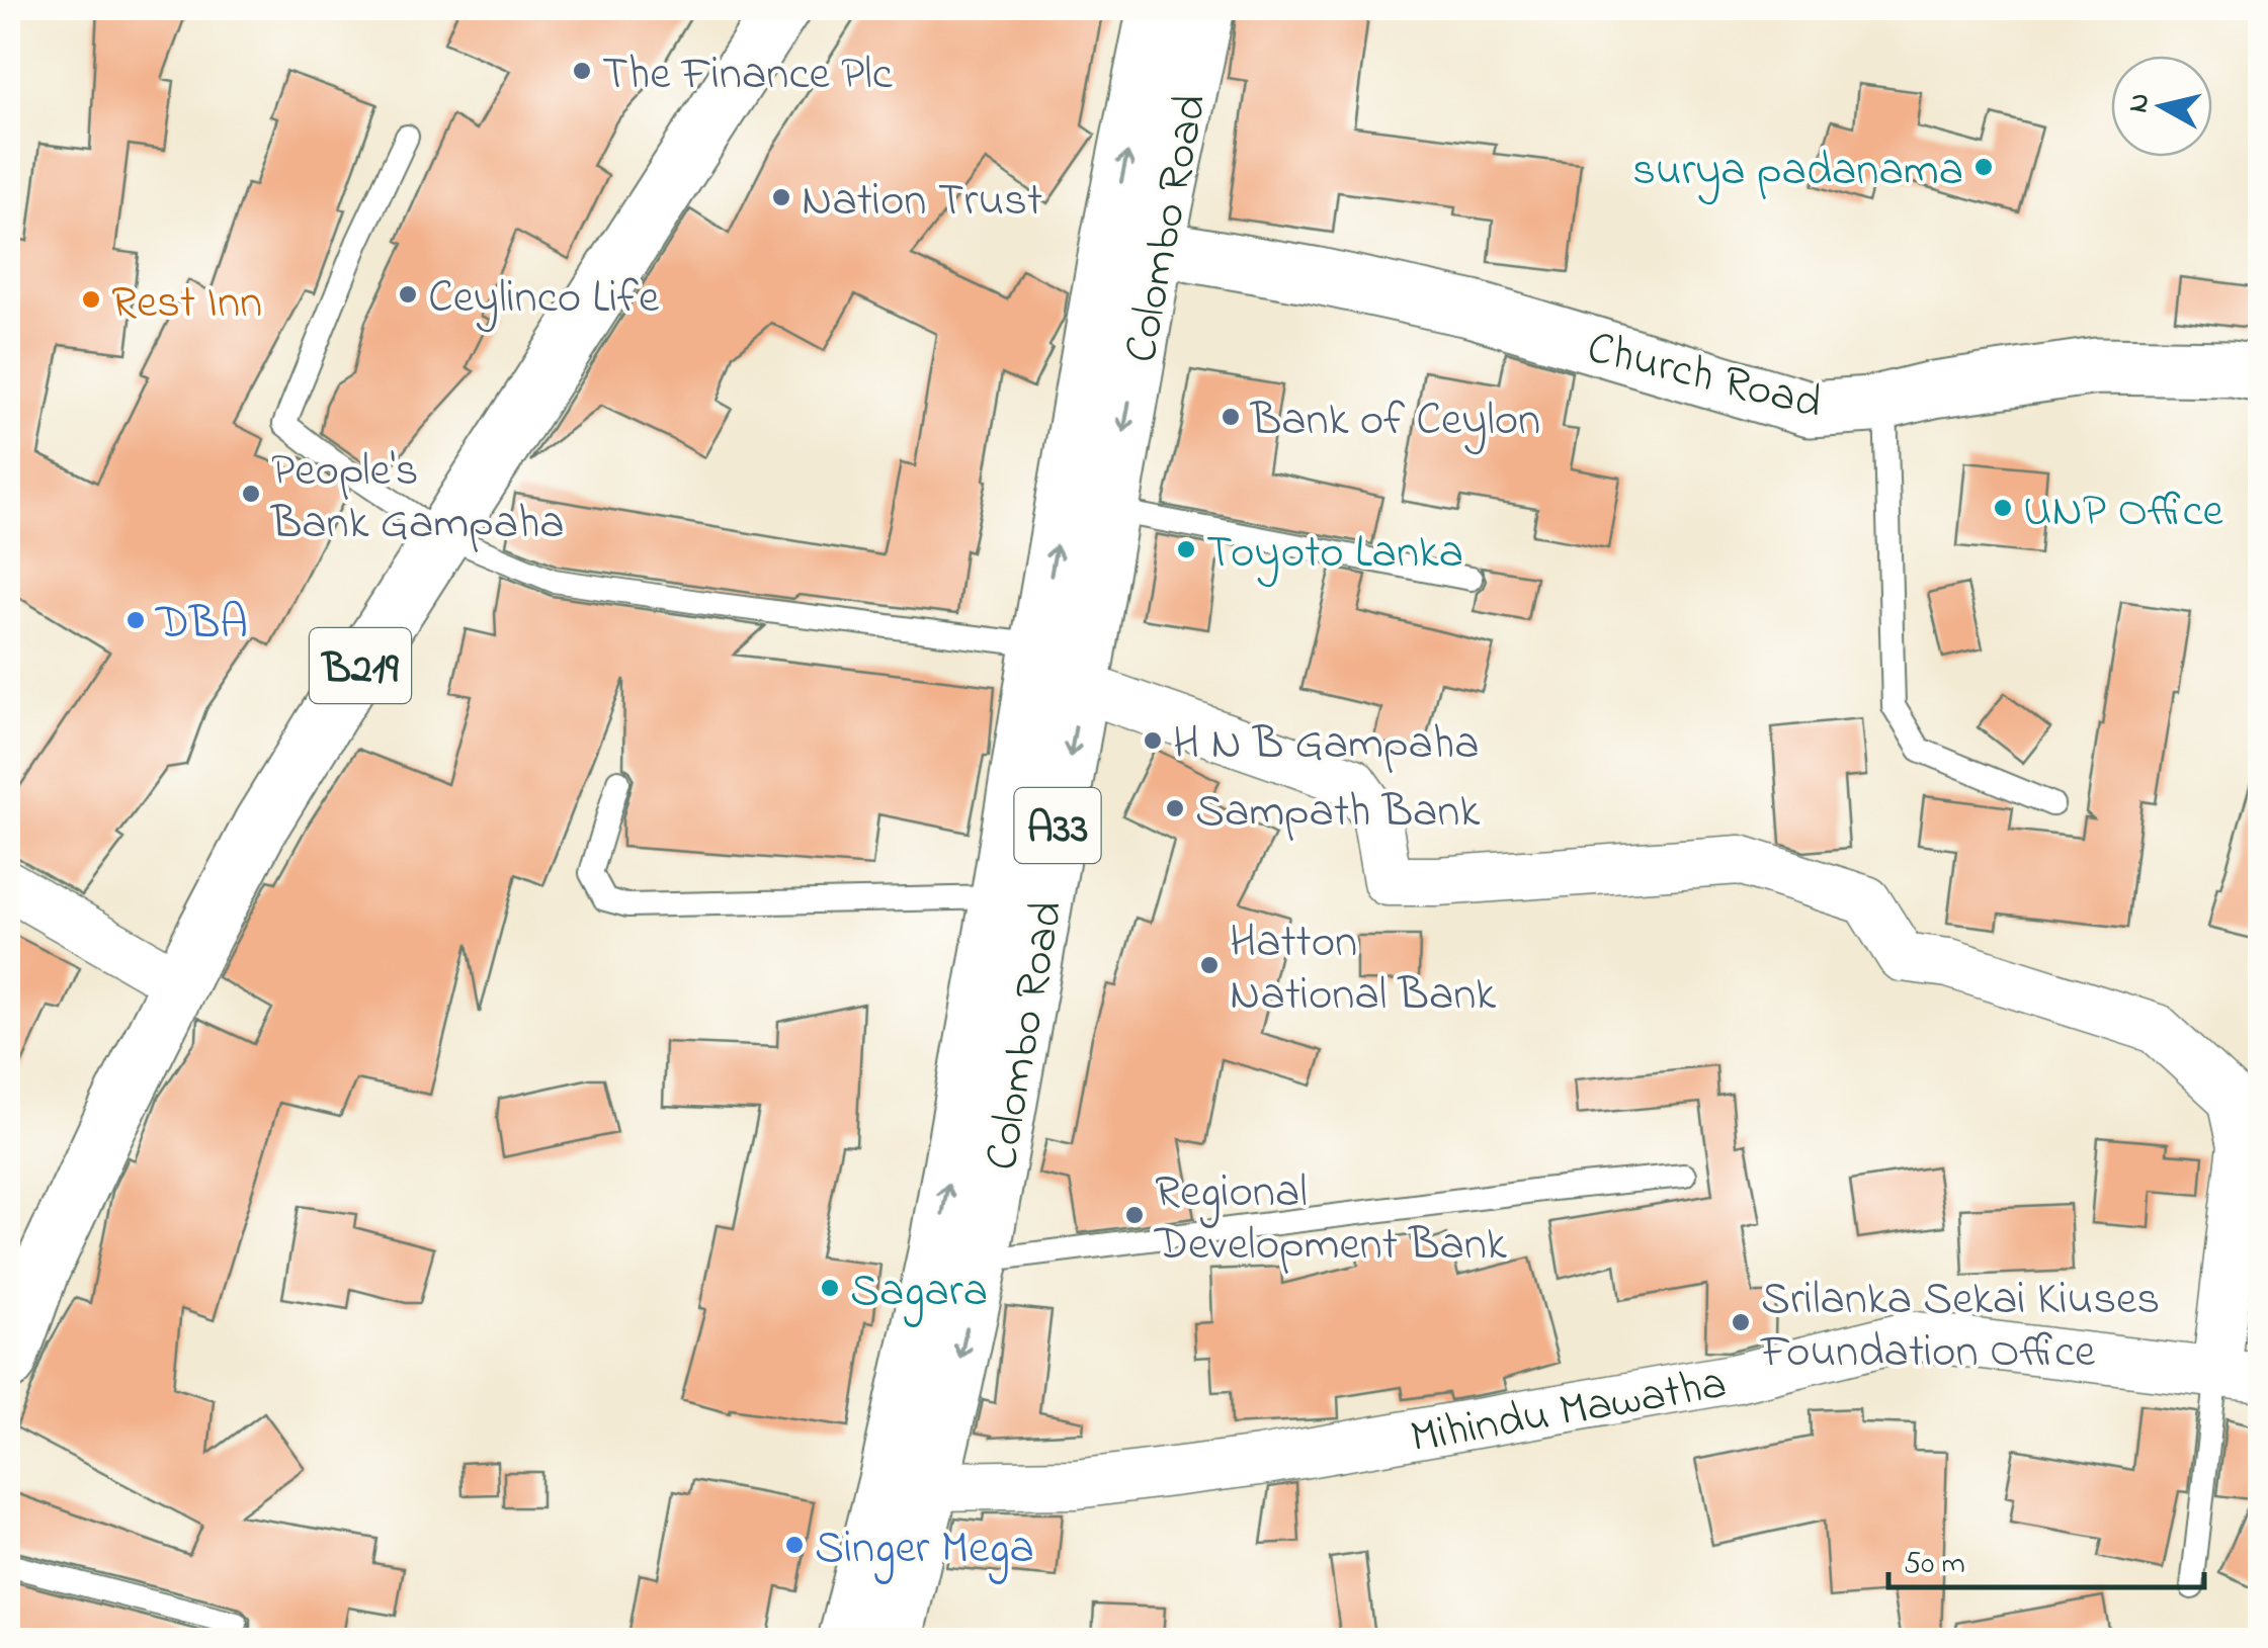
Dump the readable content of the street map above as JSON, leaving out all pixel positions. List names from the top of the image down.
{
  "streets": {
    "main road": [
      "Colombo Road",
      "Church Road",
      "B219",
      "A33"
    ],
    "street": ["Mihindu Mawatha"]
  },
  "crossings": [
    ["Colombo Road", "Church Road"],
    ["Colombo Road", "Mihindu Mawatha"]
  ],
  "places": [
    "The Finance Plc",
    "surya padanama",
    "Nation Trust",
    "Ceylinco Life",
    "Rest Inn",
    "Bank of Ceylon",
    "People's Bank Gampaha",
    "UNP Office",
    "Toyoto Lanka",
    "DBA",
    "H N B Gampaha",
    "Sampath Bank",
    "Hatton National Bank",
    "Regional Development Bank",
    "Sagara",
    "Srilanka Sekai Kiuses Foundation Office",
    "Singer Mega"
  ],
  "scale_bar": "50 m",
  "north": "left"
}
